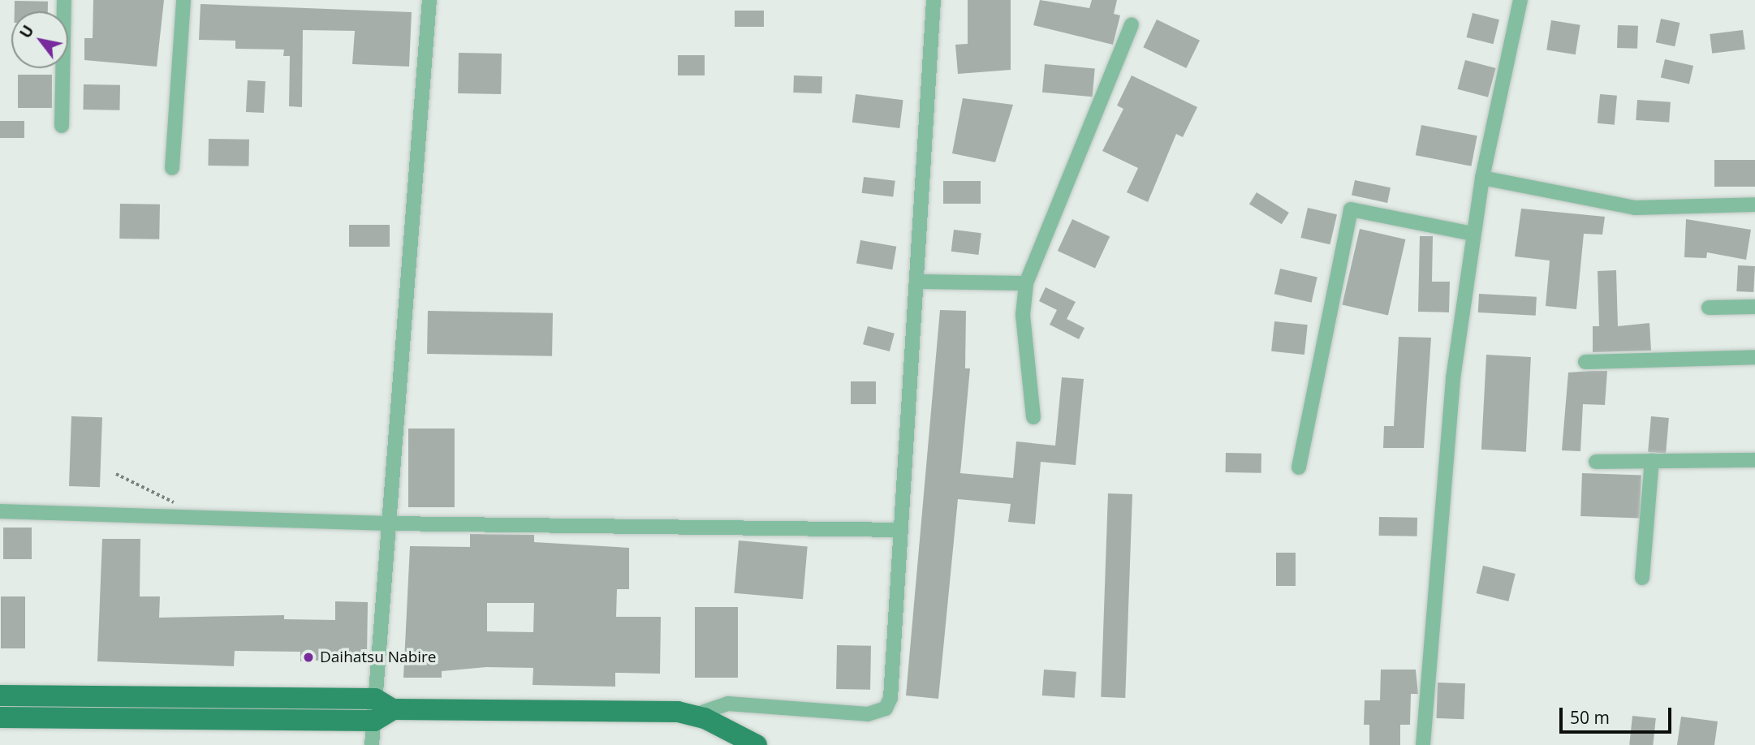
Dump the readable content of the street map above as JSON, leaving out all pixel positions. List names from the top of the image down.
{
  "places": ["Daihatsu Nabire"],
  "scale_bar": "50 m",
  "north": "top left"
}
